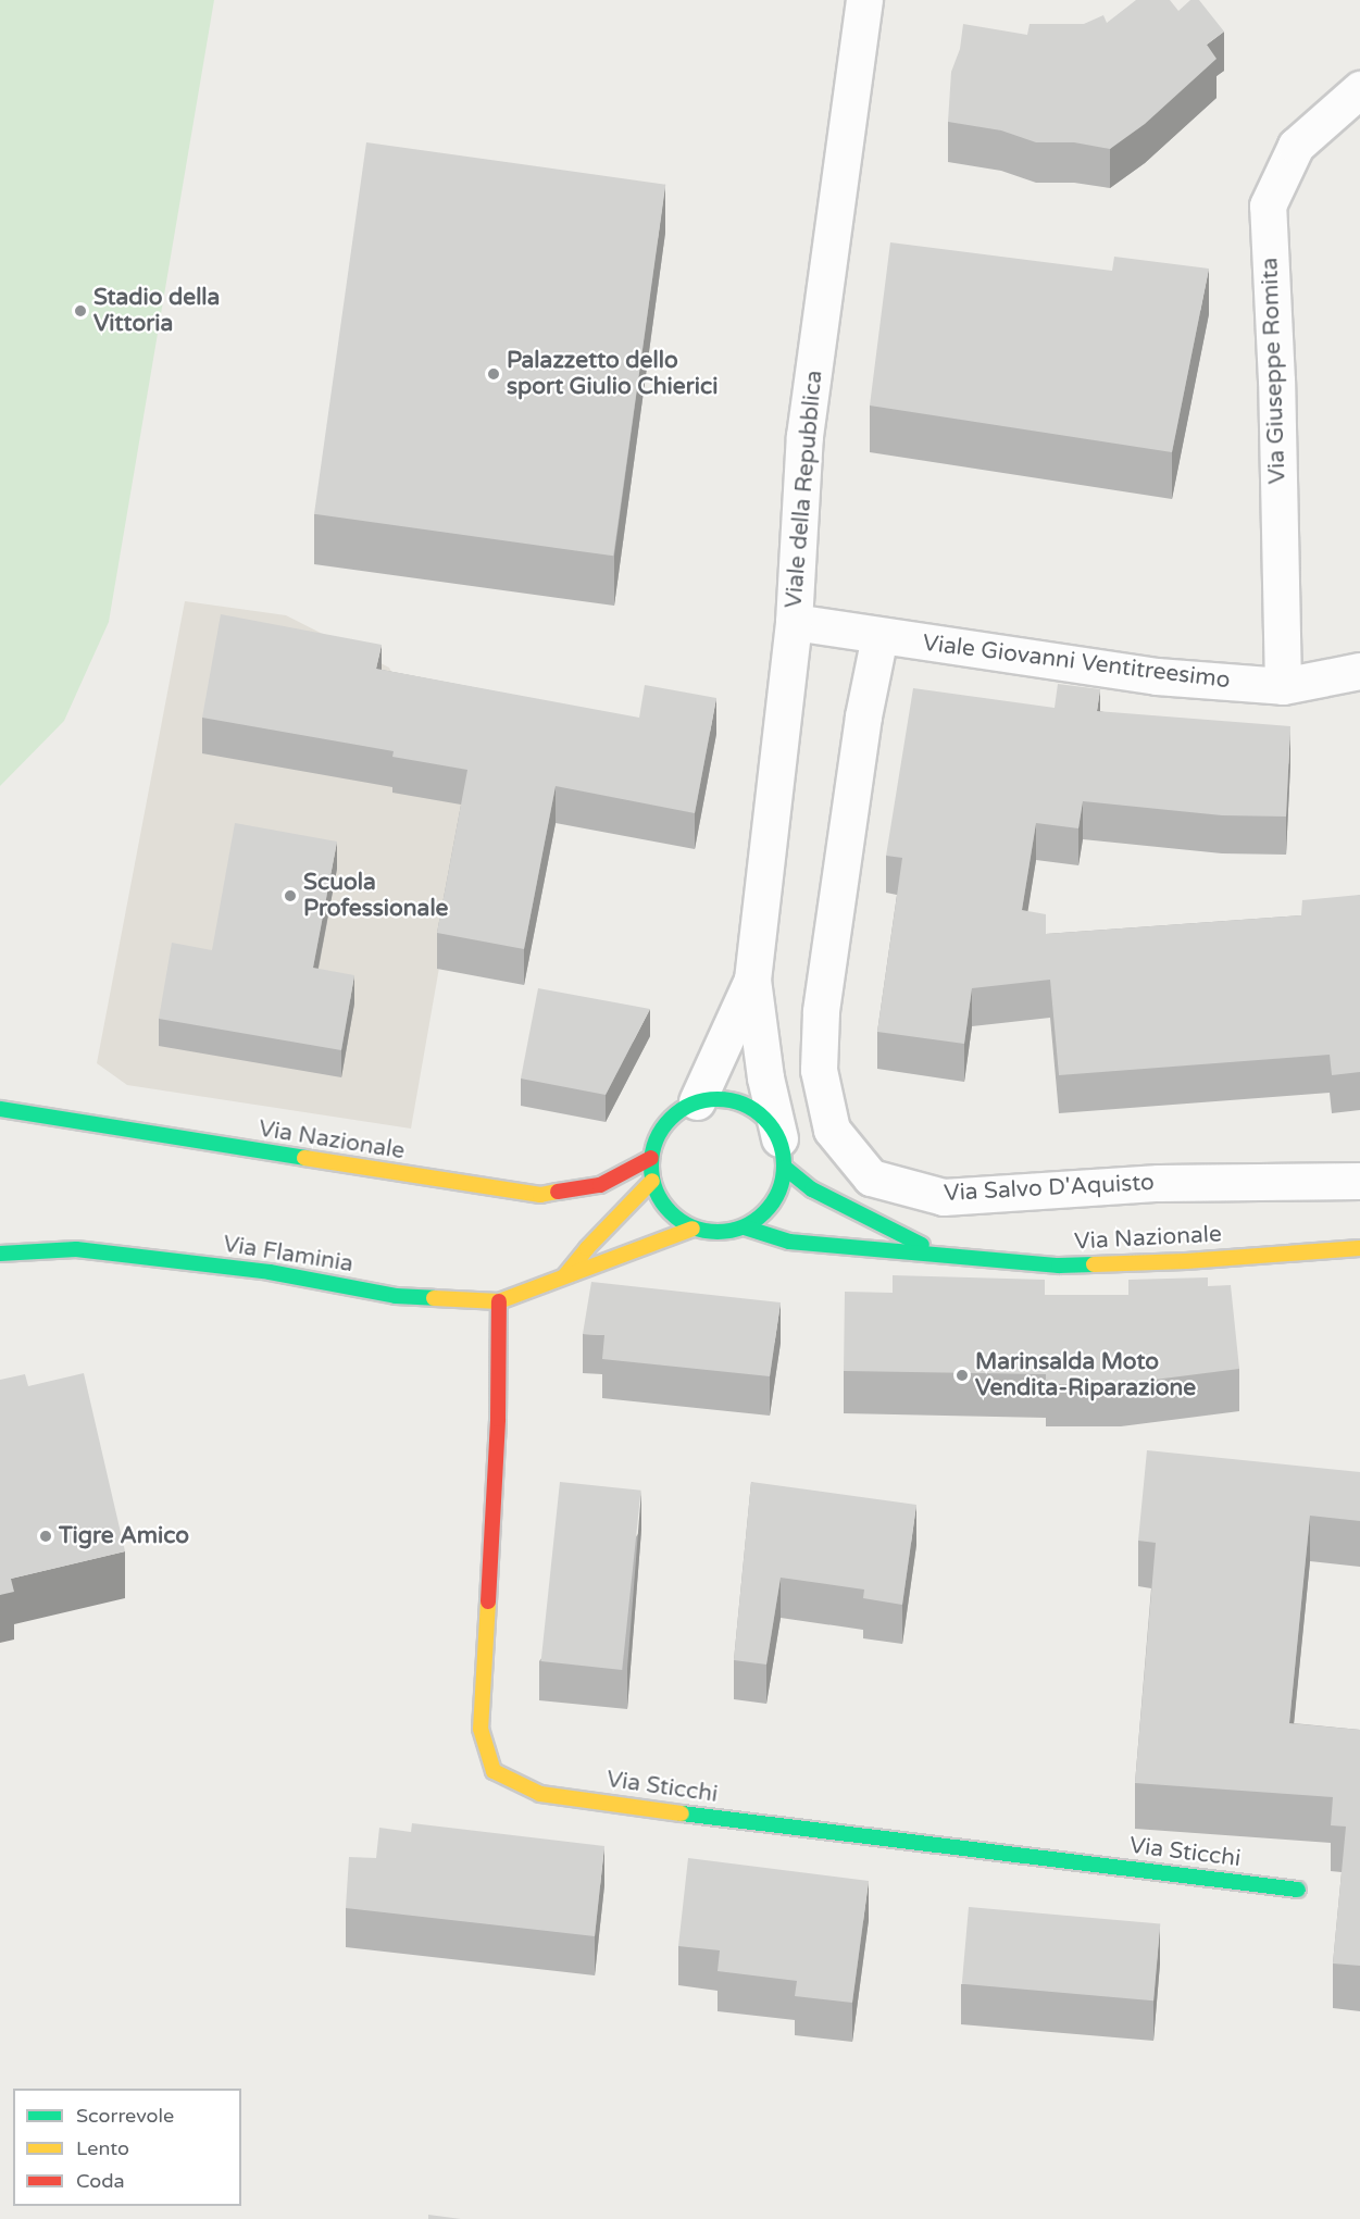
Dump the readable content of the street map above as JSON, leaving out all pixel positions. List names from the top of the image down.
{
  "streets": {
    "street": [
      "Via Giuseppe Romita",
      "Viale della Repubblica",
      "Viale Giovanni Ventitreesimo",
      "Via Nazionale",
      "Via Salvo D'Aquisto",
      "Via Flaminia",
      "Via Sticchi"
    ]
  },
  "crossings": [
    ["Via Giuseppe Romita", "Viale Giovanni Ventitreesimo"],
    ["Viale della Repubblica", "Viale Giovanni Ventitreesimo"],
    ["Viale della Repubblica", "Via Nazionale"],
    ["Viale della Repubblica", "Via Flaminia"],
    ["Viale Giovanni Ventitreesimo", "Via Salvo D'Aquisto"],
    ["Via Nazionale", "Via Flaminia"],
    ["Via Flaminia", "Via Sticchi"]
  ],
  "places": [
    "Stadio della Vittoria",
    "Palazzetto dello sport Giulio Chierici",
    "Scuola Professionale",
    "Marinsalda Moto Vendita-Riparazione",
    "Tigre Amico"
  ],
  "legend": ["Scorrevole", "Lento", "Coda"]
}
